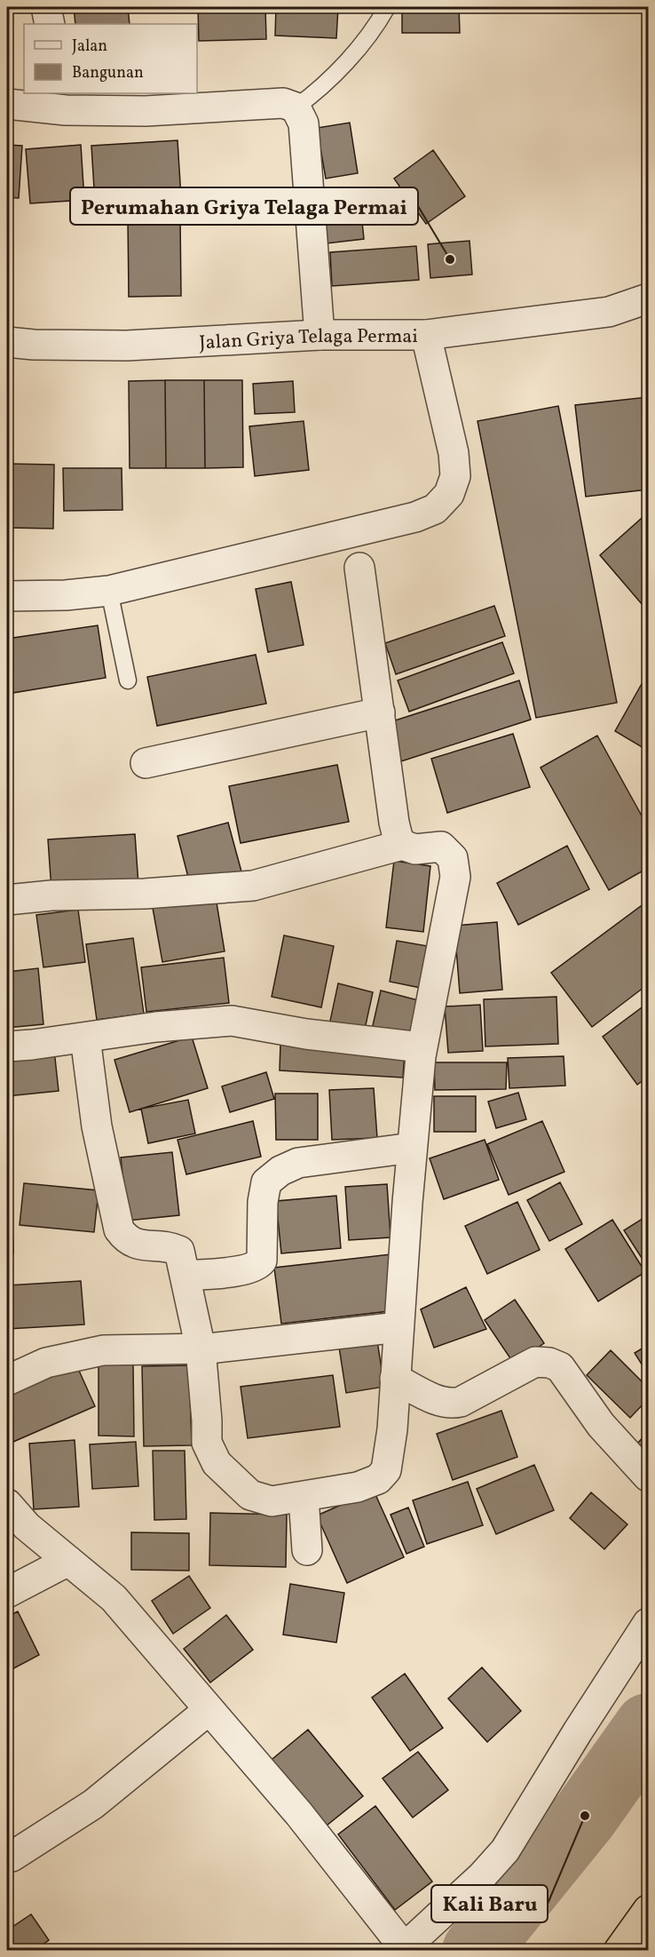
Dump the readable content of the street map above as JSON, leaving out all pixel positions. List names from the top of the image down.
{
  "streets": {
    "street": ["Jalan Griya Telaga Permai"]
  },
  "places": ["Perumahan Griya Telaga Permai", "Kali Baru"],
  "legend": ["Jalan", "Bangunan"]
}
